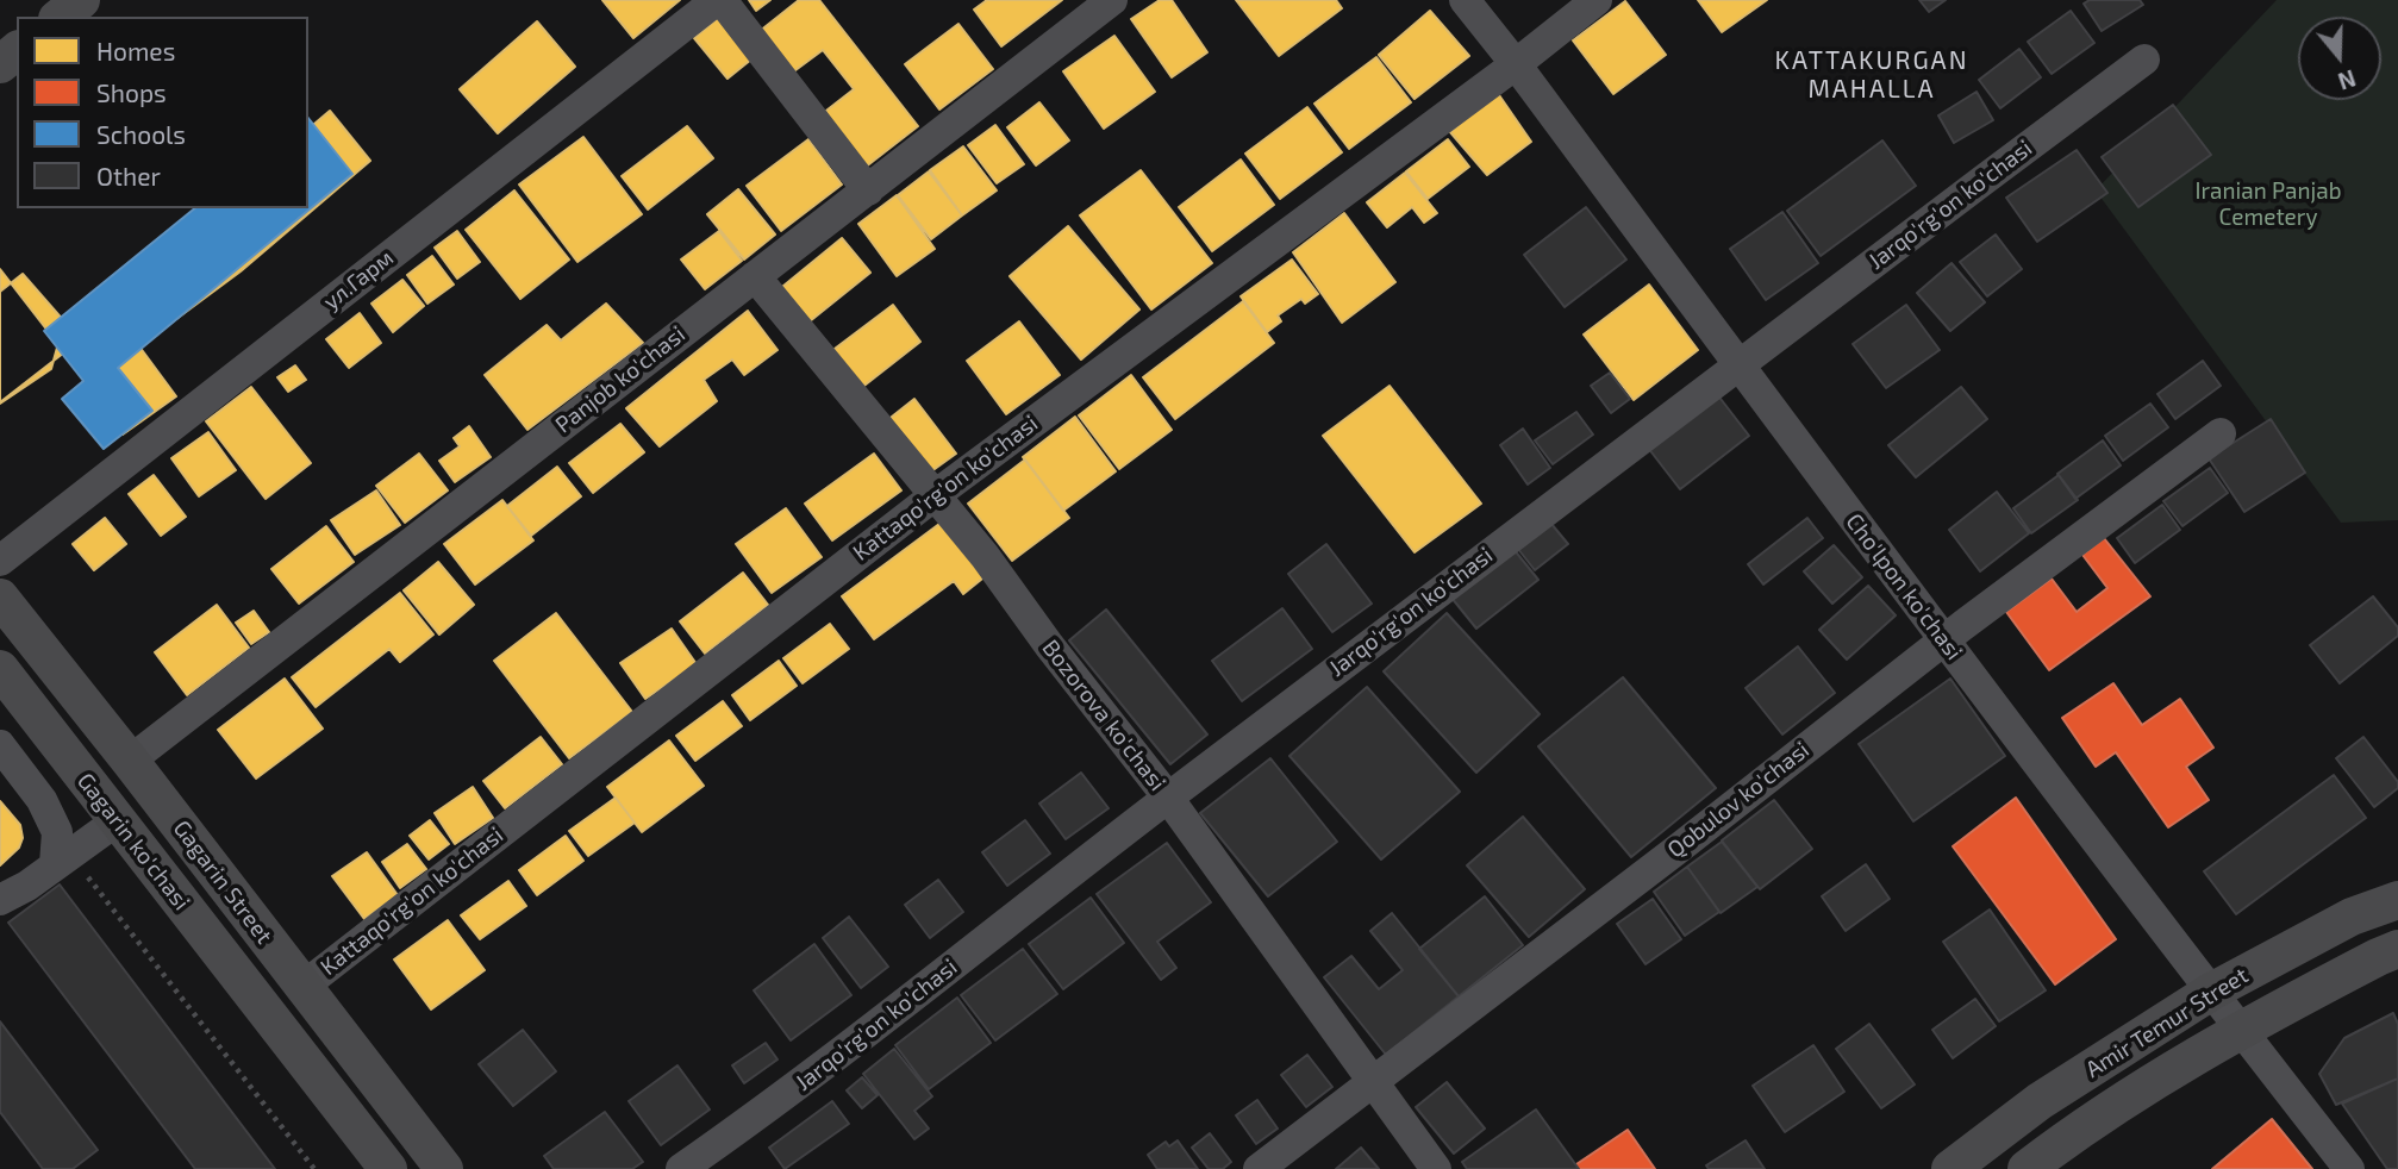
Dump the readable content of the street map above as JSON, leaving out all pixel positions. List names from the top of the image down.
{
  "streets": {
    "main road": ["Gagarin ko'chasi", "Gagarin Street", "Amir Temur Street"],
    "street": [
      "Jarqo'rg'on ko'chasi",
      "ул.Гарм",
      "Panjob ko'chasi",
      "Kattaqo'rg'on ko'chasi",
      "Cho'lpon ko'chasi",
      "Bozorova ko'chasi",
      "Qobulov ko'chasi"
    ]
  },
  "crossings": [
    ["Jarqo'rg'on ko'chasi", "Cho'lpon ko'chasi"],
    ["Jarqo'rg'on ko'chasi", "Bozorova ko'chasi"],
    ["Panjob ko'chasi", "Bozorova ko'chasi"],
    ["Panjob ko'chasi", "Gagarin Street"],
    ["Kattaqo'rg'on ko'chasi", "Cho'lpon ko'chasi"],
    ["Kattaqo'rg'on ko'chasi", "Bozorova ko'chasi"],
    ["Kattaqo'rg'on ko'chasi", "Gagarin Street"],
    ["Cho'lpon ko'chasi", "Qobulov ko'chasi"],
    ["Cho'lpon ko'chasi", "Amir Temur Street"],
    ["Bozorova ko'chasi", "Qobulov ko'chasi"]
  ],
  "districts": ["KATTAKURGAN MAHALLA"],
  "parks": ["Iranian Panjab Cemetery"],
  "legend": [
    "Homes",
    "Shops",
    "Schools",
    "Other"
  ],
  "north": "bottom"
}
